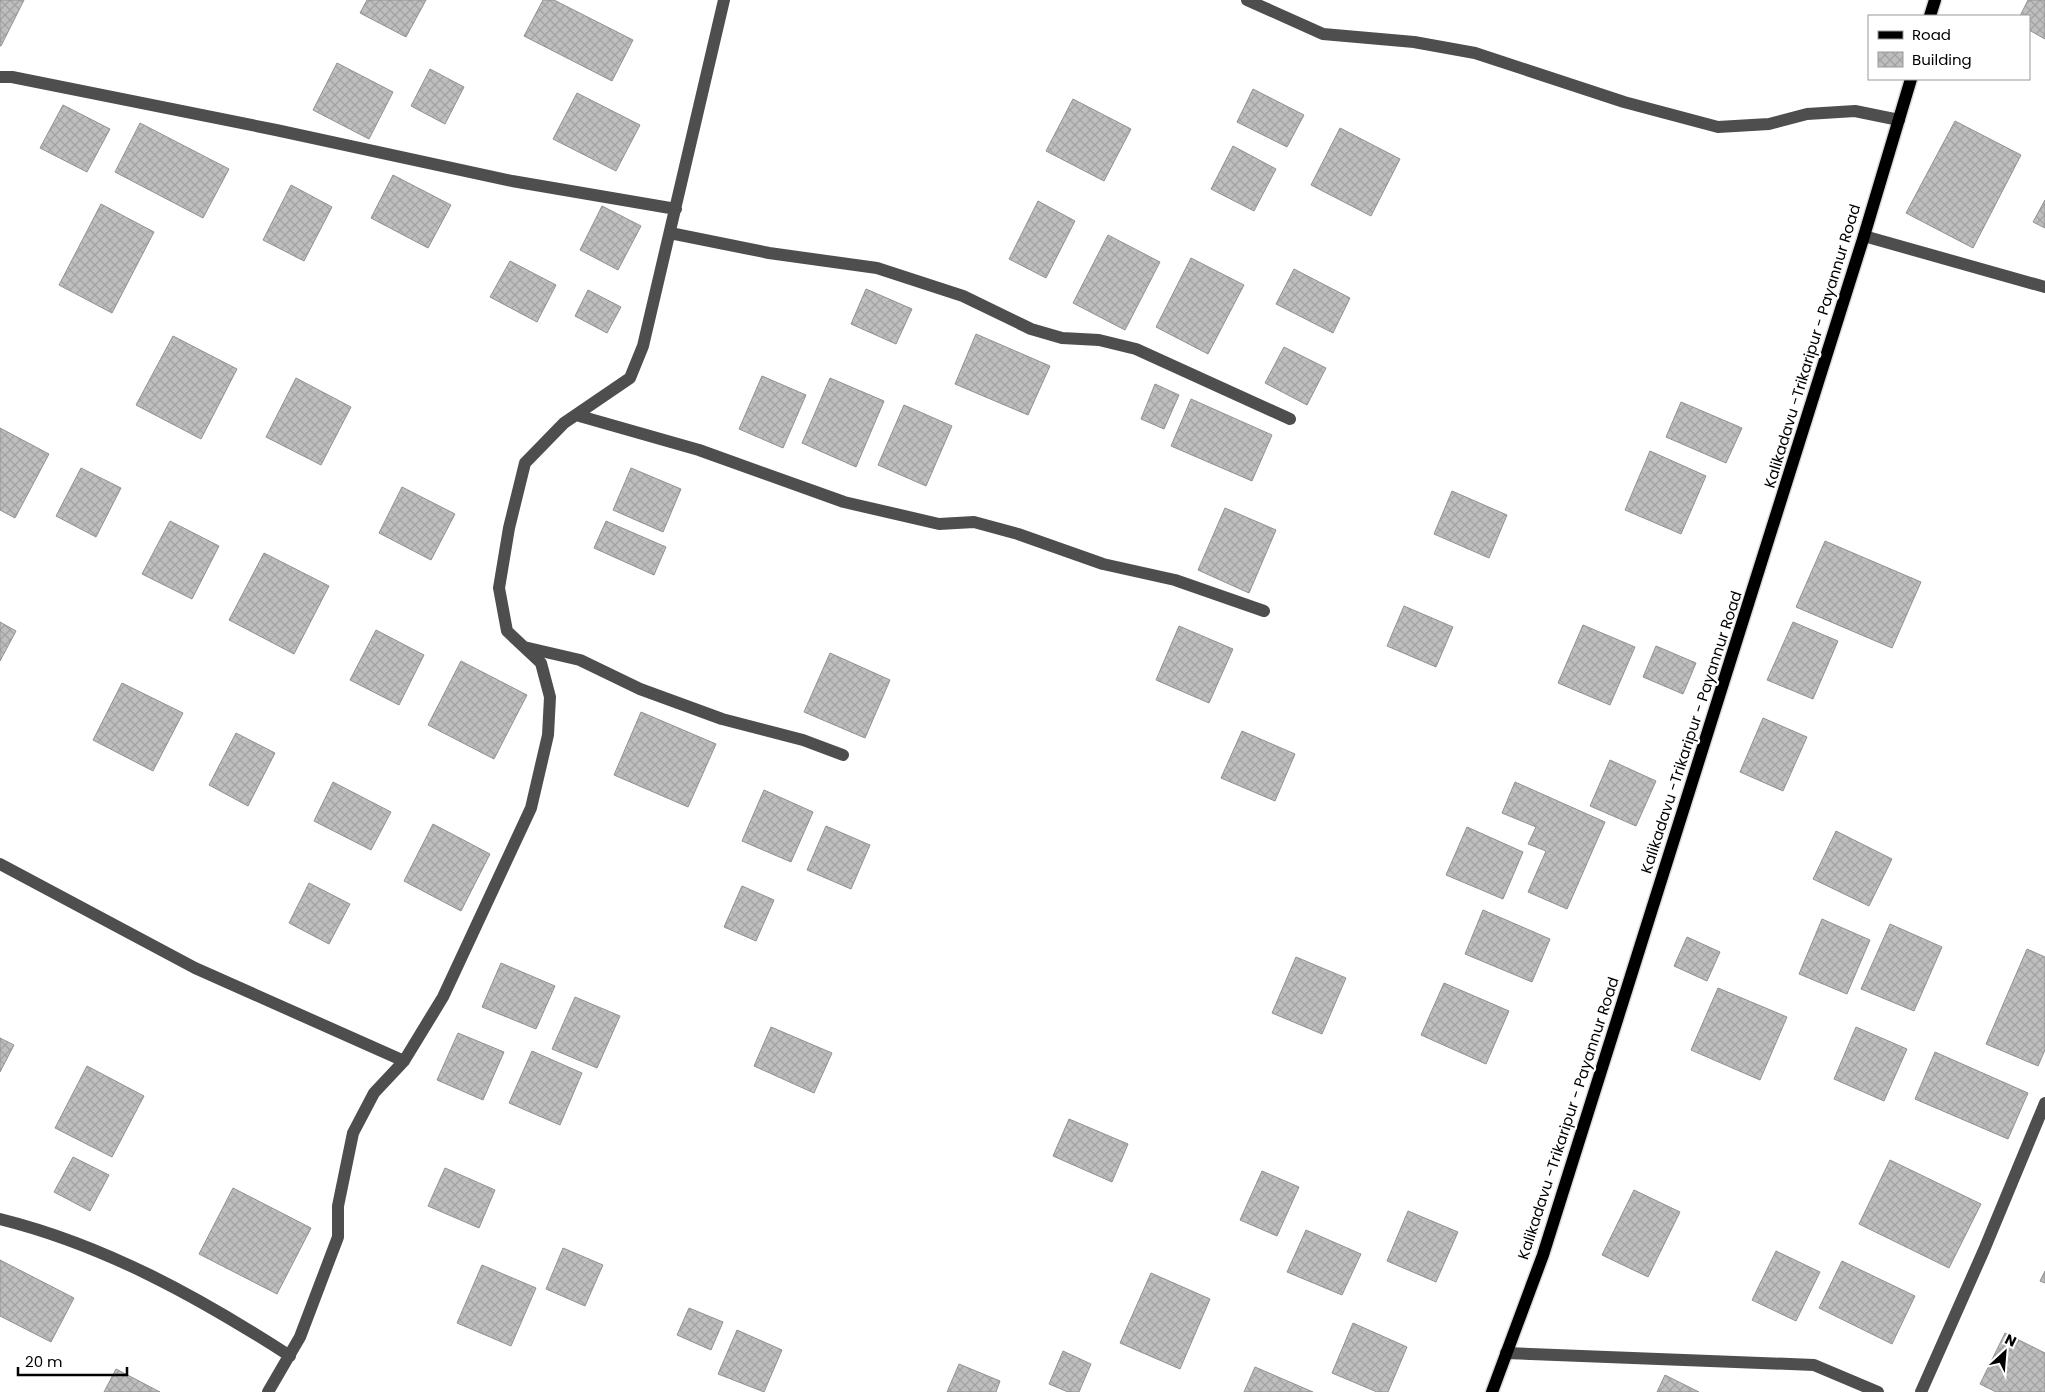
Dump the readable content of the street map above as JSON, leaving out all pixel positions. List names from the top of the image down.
{
  "streets": {
    "main road": ["Kalikadavu -Trikaripur - Payannur Road"]
  },
  "legend": ["Road", "Building"],
  "scale_bar": "20 m",
  "north": "top right"
}
